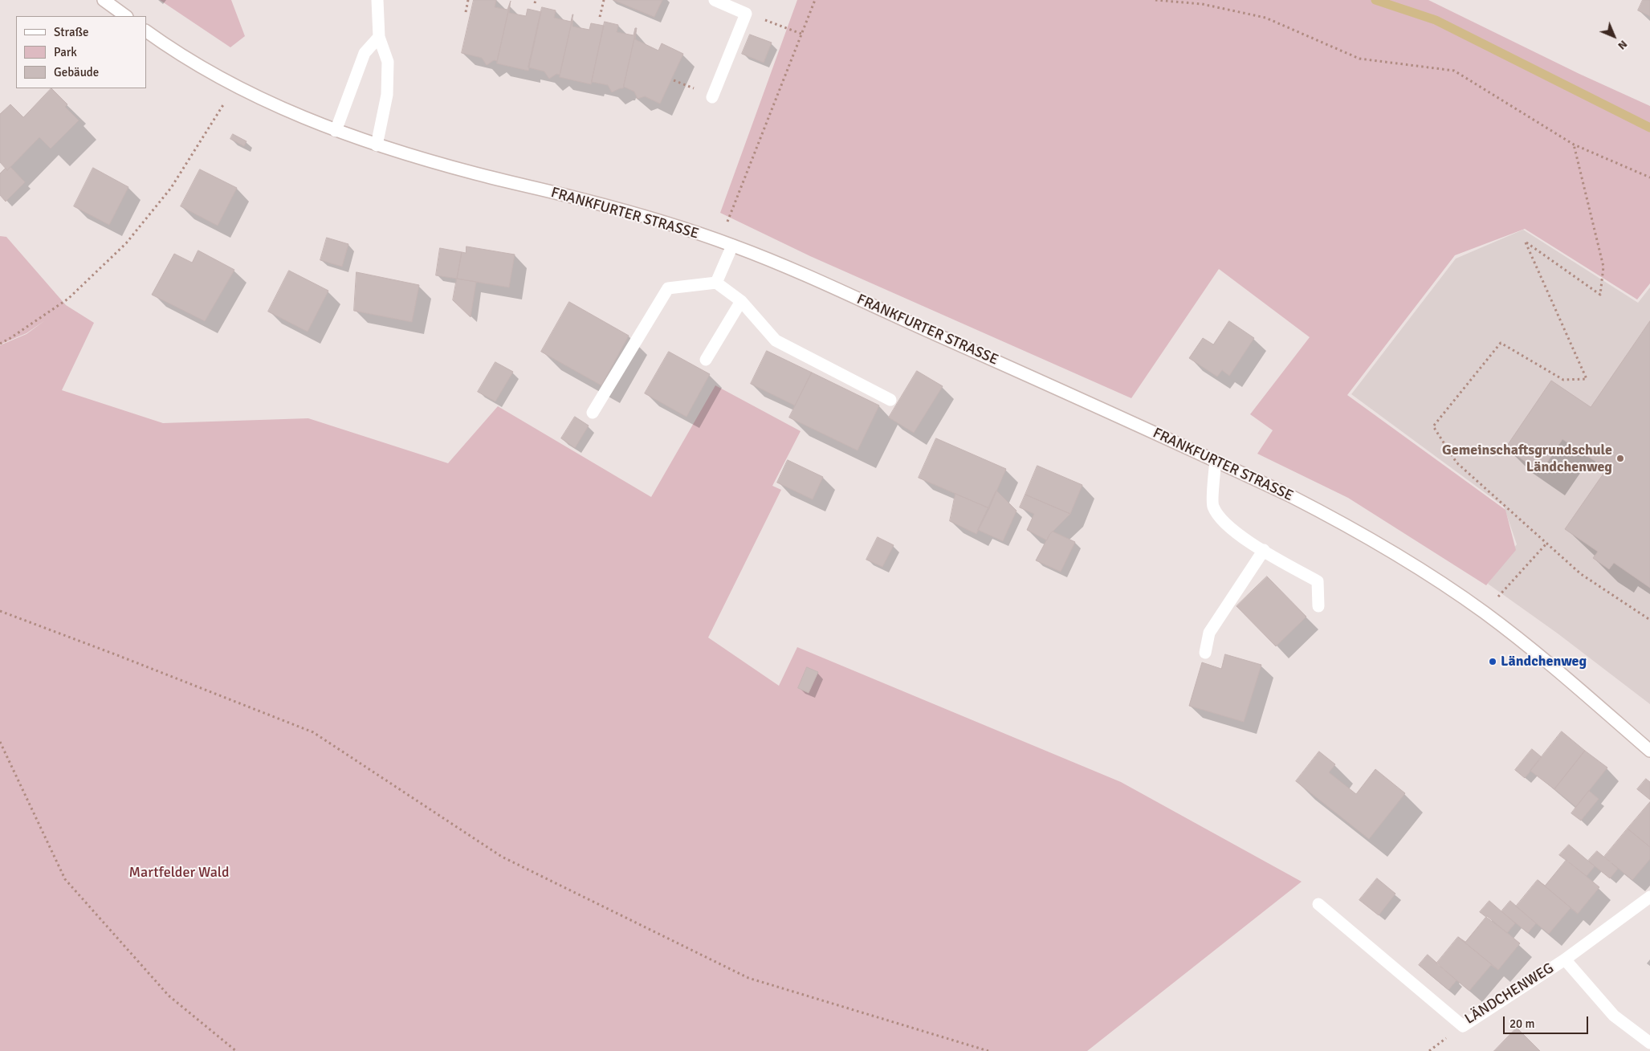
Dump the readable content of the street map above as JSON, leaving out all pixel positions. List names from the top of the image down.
{
  "streets": {
    "main road": ["FRANKFURTER STRASSE", "LÄNDCHENWEG"]
  },
  "parks": ["Martfelder Wald"],
  "places": ["Gemeinschaftsgrundschule Ländchenweg", "Ländchenweg"],
  "legend": ["Straße", "Park", "Gebäude"],
  "scale_bar": "20 m",
  "north": "bottom right"
}
